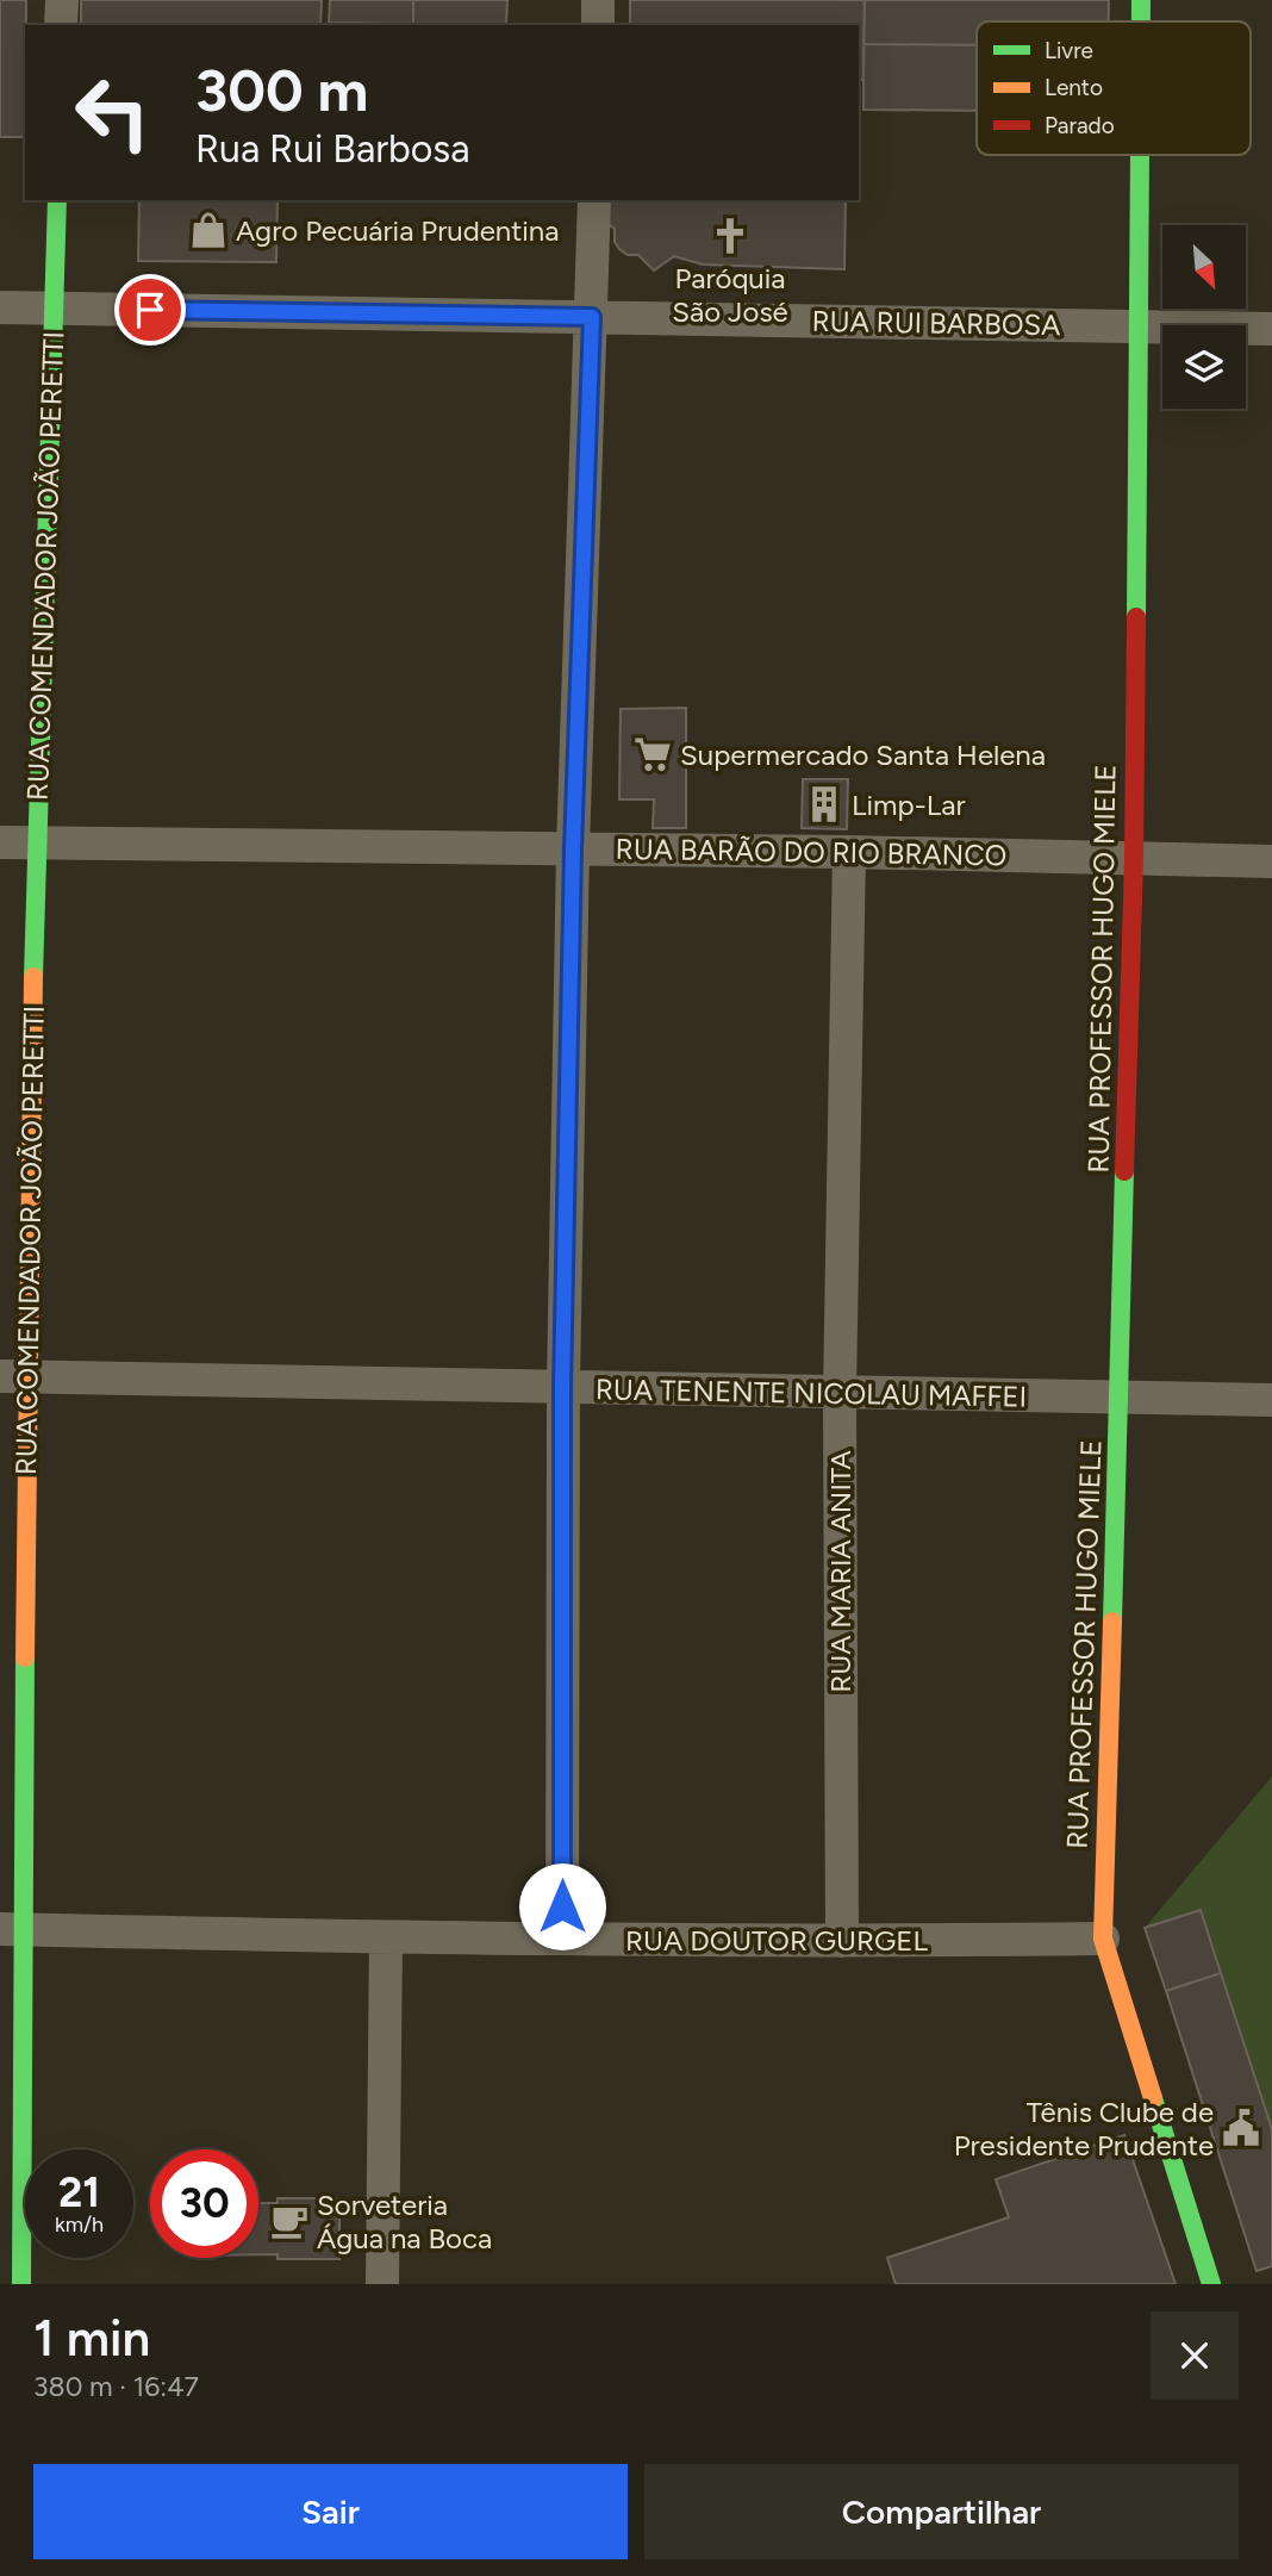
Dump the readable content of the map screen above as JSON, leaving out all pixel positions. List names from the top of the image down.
{
  "streets": {
    "street": [
      "RUA RUI BARBOSA",
      "RUA COMENDADOR JOÃO PERETTI",
      "RUA BARÃO DO RIO BRANCO",
      "RUA PROFESSOR HUGO MIELE",
      "RUA TENENTE NICOLAU MAFFEI",
      "RUA MARIA ANITA",
      "RUA DOUTOR GURGEL"
    ]
  },
  "crossings": [
    ["RUA RUI BARBOSA", "RUA COMENDADOR JOÃO PERETTI"],
    ["RUA RUI BARBOSA", "RUA PROFESSOR HUGO MIELE"],
    ["RUA COMENDADOR JOÃO PERETTI", "RUA BARÃO DO RIO BRANCO"],
    ["RUA COMENDADOR JOÃO PERETTI", "RUA TENENTE NICOLAU MAFFEI"],
    ["RUA COMENDADOR JOÃO PERETTI", "RUA DOUTOR GURGEL"],
    ["RUA BARÃO DO RIO BRANCO", "RUA PROFESSOR HUGO MIELE"],
    ["RUA BARÃO DO RIO BRANCO", "RUA MARIA ANITA"],
    ["RUA PROFESSOR HUGO MIELE", "RUA TENENTE NICOLAU MAFFEI"],
    ["RUA PROFESSOR HUGO MIELE", "RUA DOUTOR GURGEL"],
    ["RUA TENENTE NICOLAU MAFFEI", "RUA MARIA ANITA"],
    ["RUA MARIA ANITA", "RUA DOUTOR GURGEL"]
  ],
  "places": {
    "shop": ["Agro Pecuária Prudentina"],
    "church": ["Paróquia São José"],
    "supermarket": ["Supermercado Santa Helena"],
    "building": ["Limp-Lar"],
    "public building": ["Tênis Clube de Presidente Prudente"],
    "cafe": ["Sorveteria Água na Boca"]
  },
  "legend": ["Livre", "Lento", "Parado"],
  "north": "bottom right",
  "page": {
    "turn": ["300 m", "Rua Rui Barbosa"],
    "speed": "21 km/h",
    "limit": "30",
    "heading": ["1 min", "380 m · 16:47"],
    "buttons": ["Sair", "Compartilhar"]
  }
}
